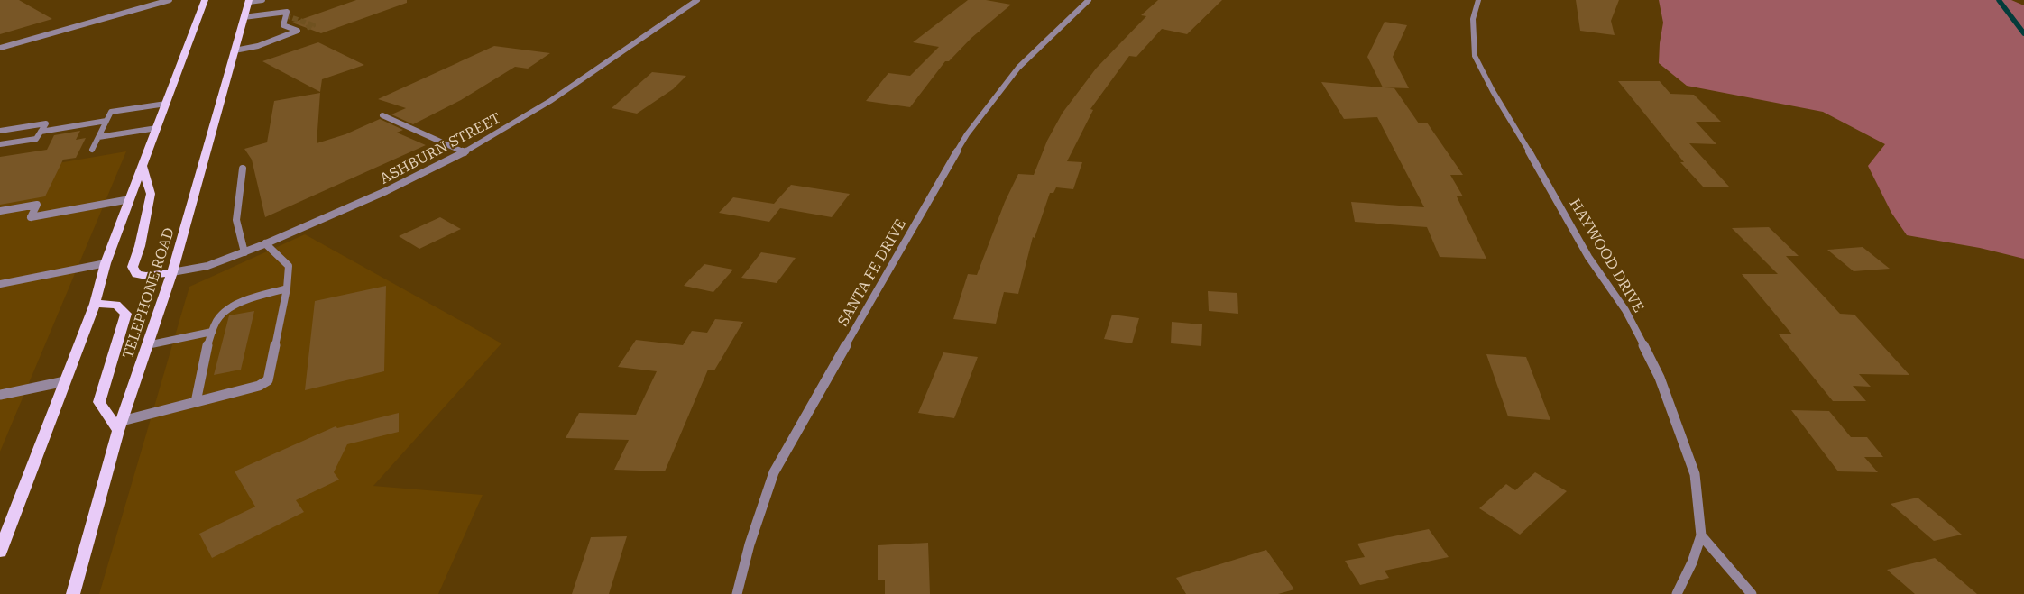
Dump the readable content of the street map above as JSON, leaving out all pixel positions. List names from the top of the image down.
{
  "streets": {
    "main road": ["TELEPHONE ROAD"],
    "street": ["ASHBURN STREET", "HAYWOOD DRIVE", "SANTA FE DRIVE"]
  },
  "crossings": [
    ["ASHBURN STREET", "TELEPHONE ROAD"]
  ]
}
